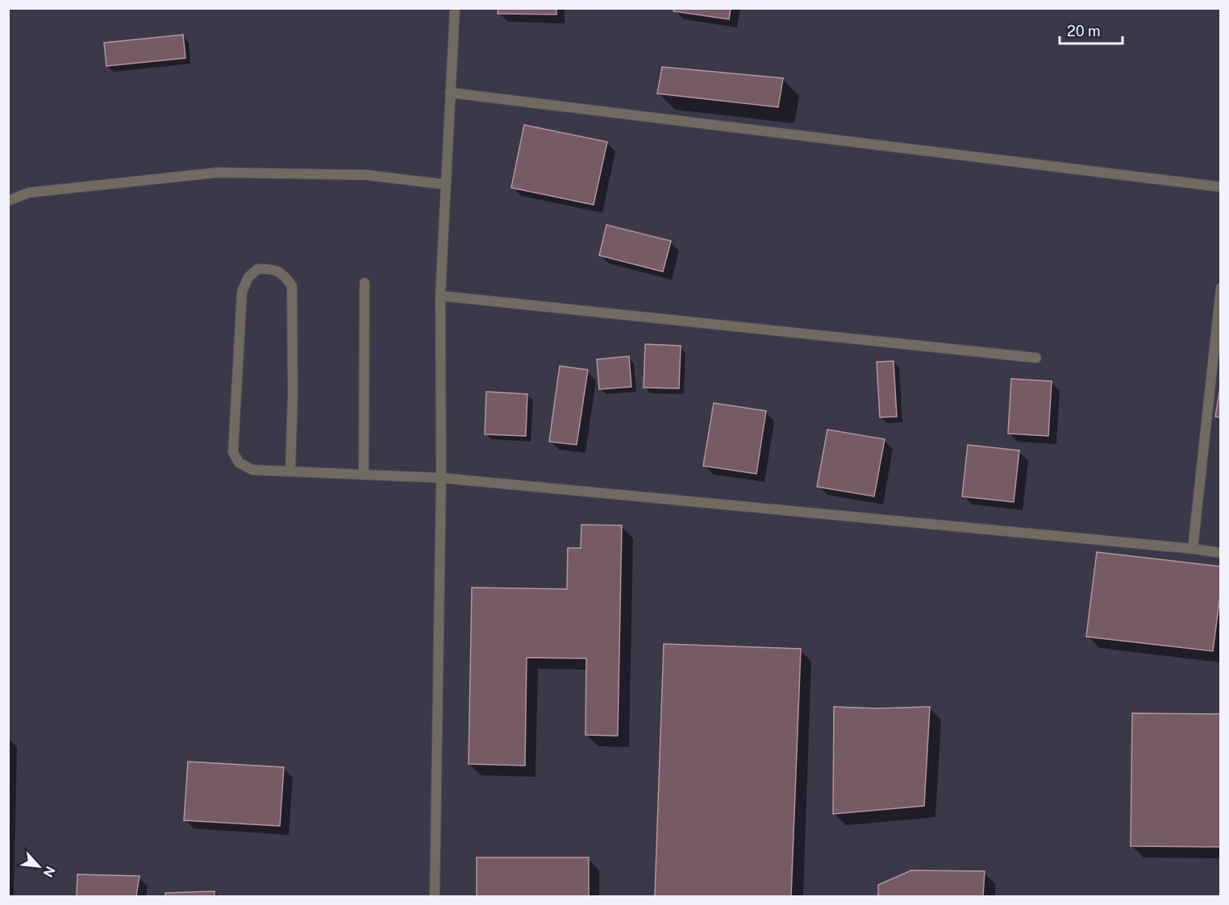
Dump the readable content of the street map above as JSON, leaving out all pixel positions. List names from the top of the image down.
{
  "scale_bar": "20 m",
  "north": "bottom right"
}
